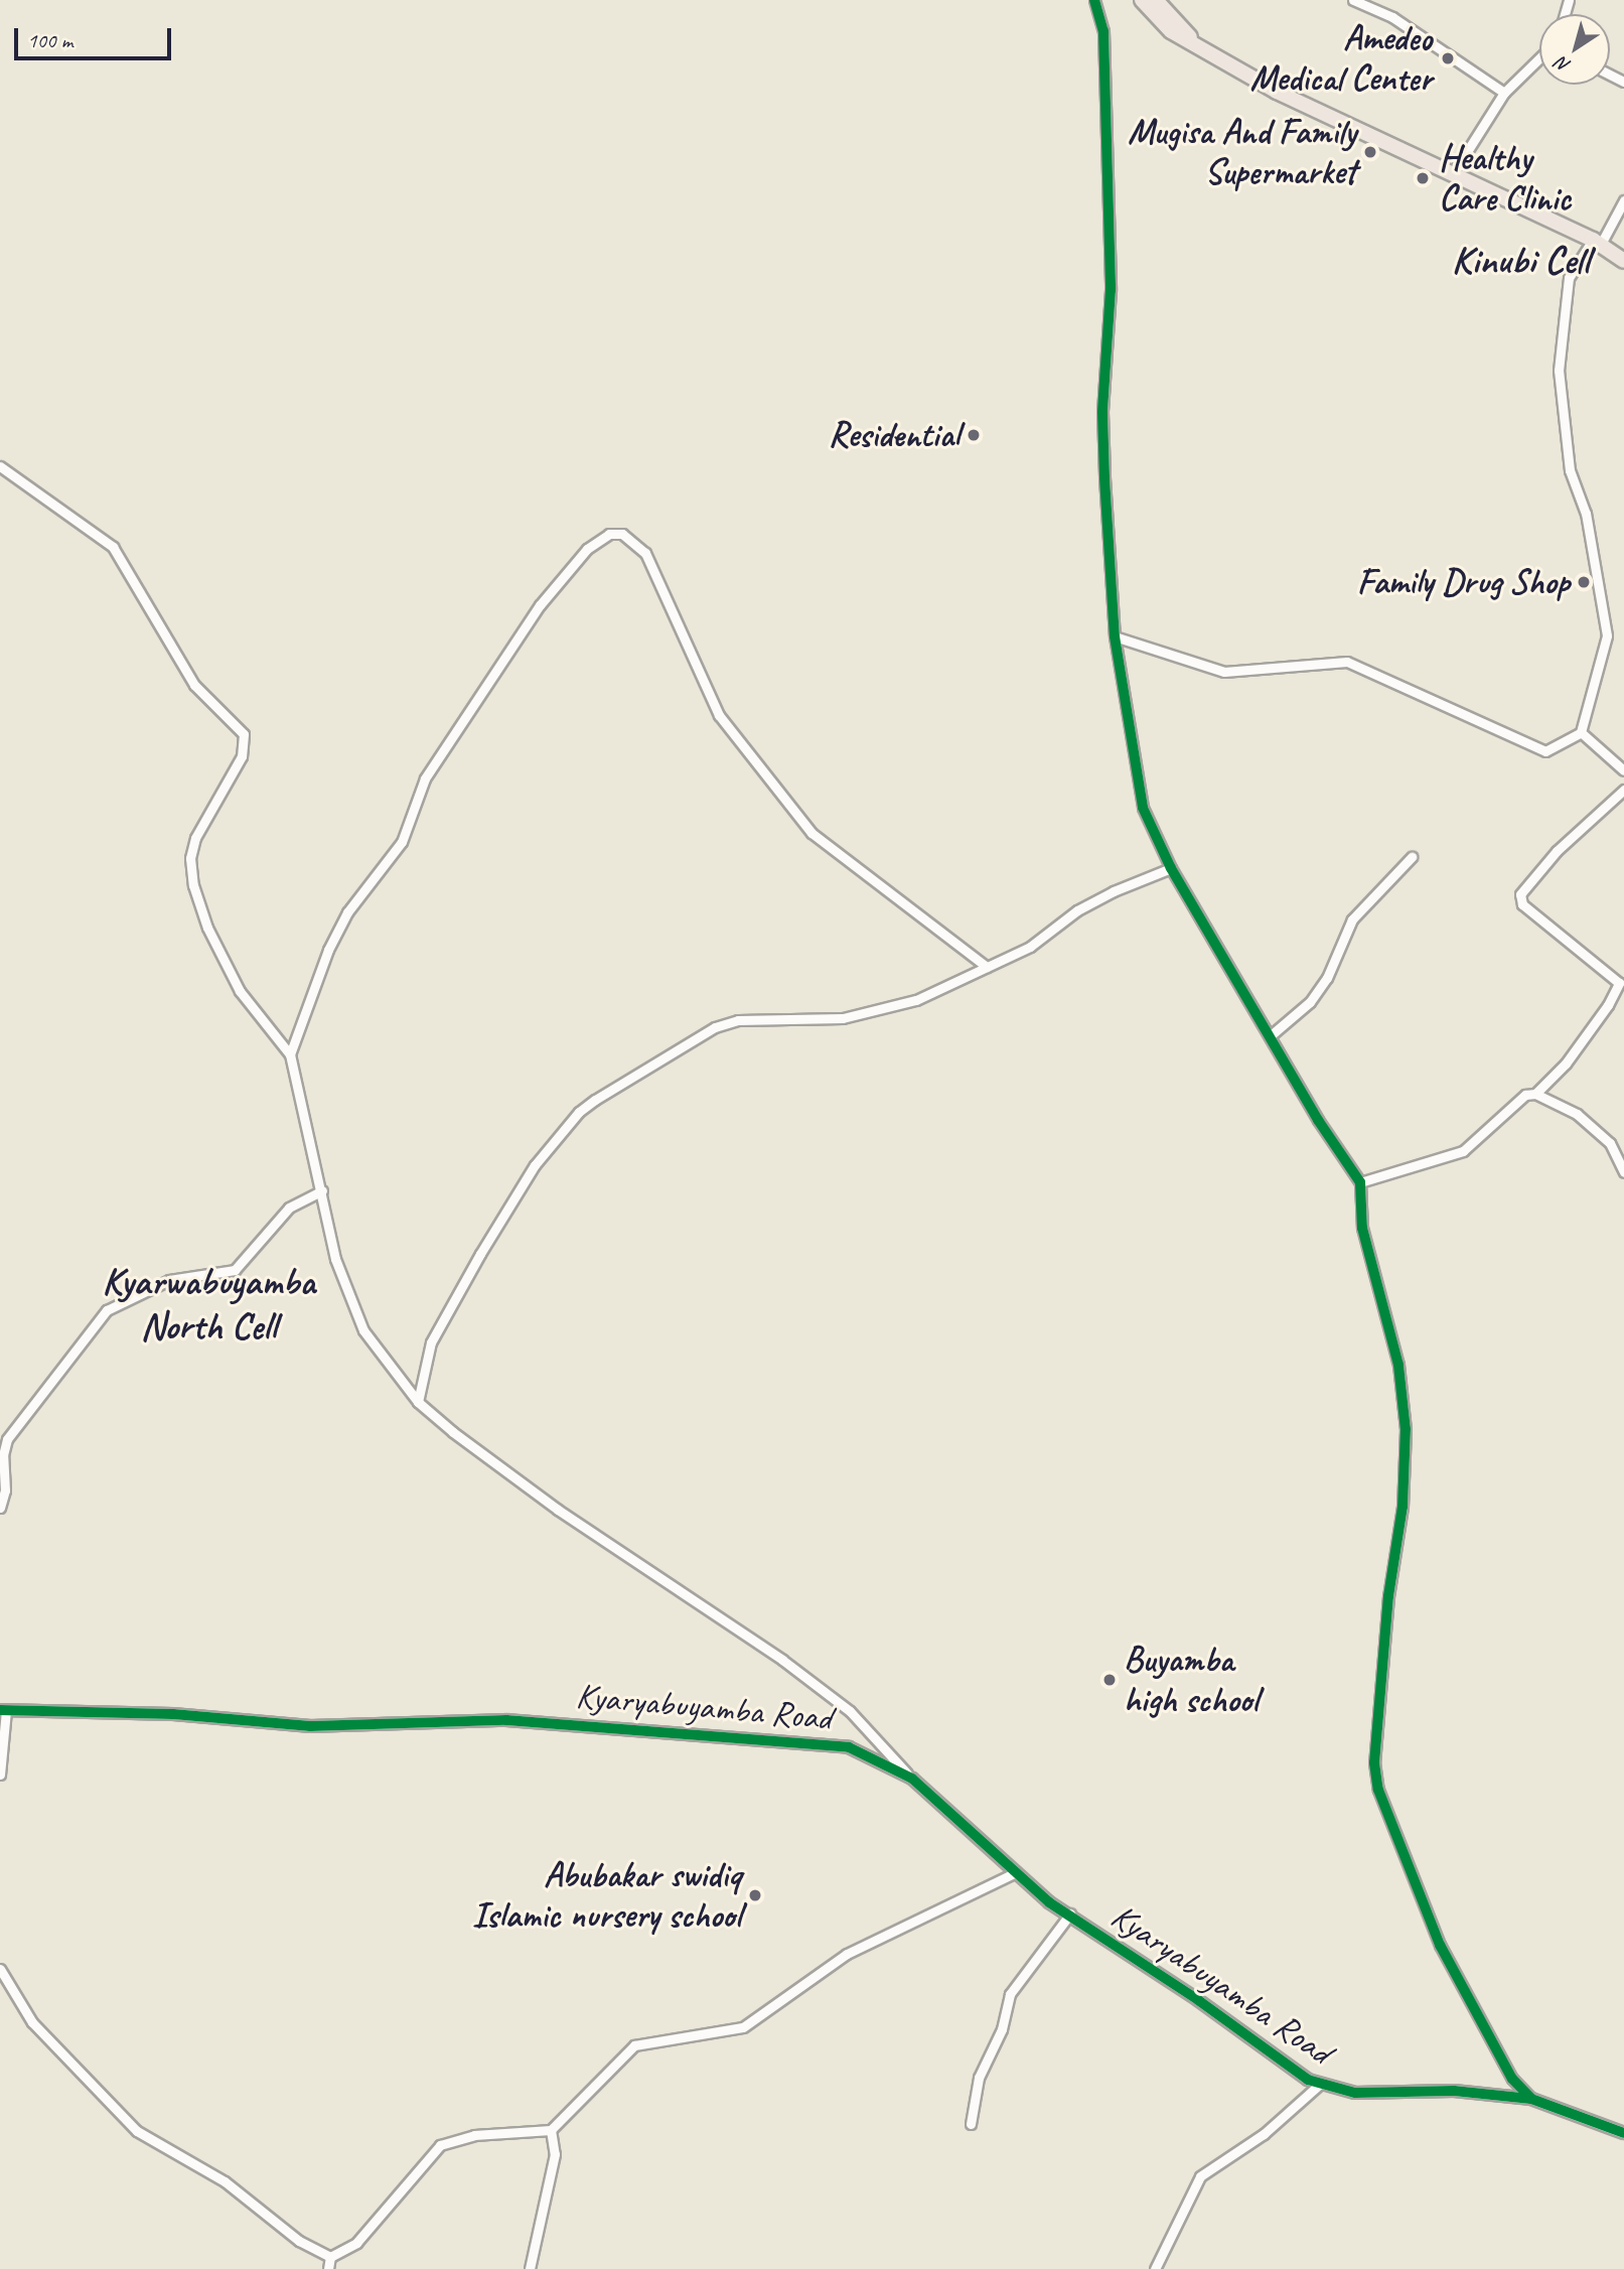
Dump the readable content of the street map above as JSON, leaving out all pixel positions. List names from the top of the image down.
{
  "streets": {
    "street": ["Kyaryabuyamba Road"]
  },
  "districts": ["Kinubi Cell", "Kyarwabuyamba North Cell"],
  "places": [
    "Amedeo Medical Center",
    "Mugisa And Family Supermarket",
    "Healthy Care Clinic",
    "Residential",
    "Family Drug Shop",
    "Buyamba high school",
    "Abubakar swidiq Islamic nursery school"
  ],
  "scale_bar": "100 m",
  "north": "bottom left"
}
